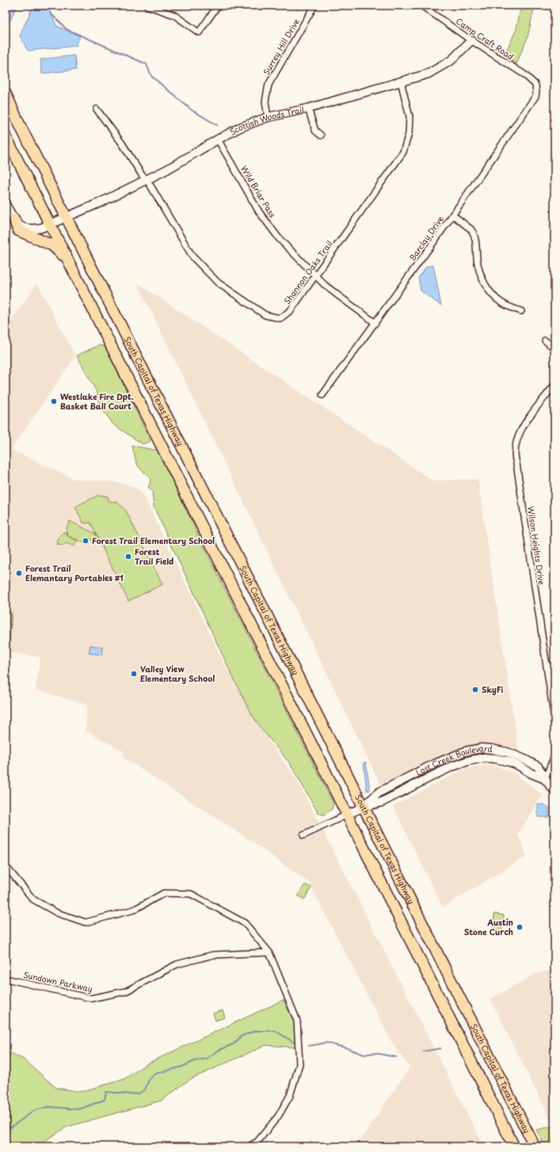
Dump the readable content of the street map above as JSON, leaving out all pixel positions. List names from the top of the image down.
{
  "streets": {
    "highway": ["South Capital of Texas Highway"],
    "street": [
      "Camp Craft Road",
      "Surrey Hill Drive",
      "Scottish Woods Trail",
      "Wild Briar Pass",
      "Barclay Drive",
      "Shannon Oaks Trail",
      "Wilson Heights Drive",
      "Lost Creek Boulevard",
      "Sundown Parkway"
    ]
  },
  "crossings": [
    ["Camp Craft Road", "Scottish Woods Trail"],
    ["Camp Craft Road", "Barclay Drive"],
    ["Surrey Hill Drive", "Scottish Woods Trail"],
    ["Scottish Woods Trail", "Wild Briar Pass"],
    ["Scottish Woods Trail", "Shannon Oaks Trail"],
    ["Scottish Woods Trail", "South Capital of Texas Highway"],
    ["Wild Briar Pass", "Barclay Drive"],
    ["Wild Briar Pass", "Shannon Oaks Trail"],
    ["South Capital of Texas Highway", "Lost Creek Boulevard"]
  ],
  "places": [
    "Westlake Fire Dpt. Basket Ball Court",
    "Forest Trail Elementary School",
    "Forest Trail Field",
    "Forest Trail Elemantary Portables #1",
    "Valley View Elementary School",
    "SkyFi",
    "Austin Stone Curch"
  ]
}
